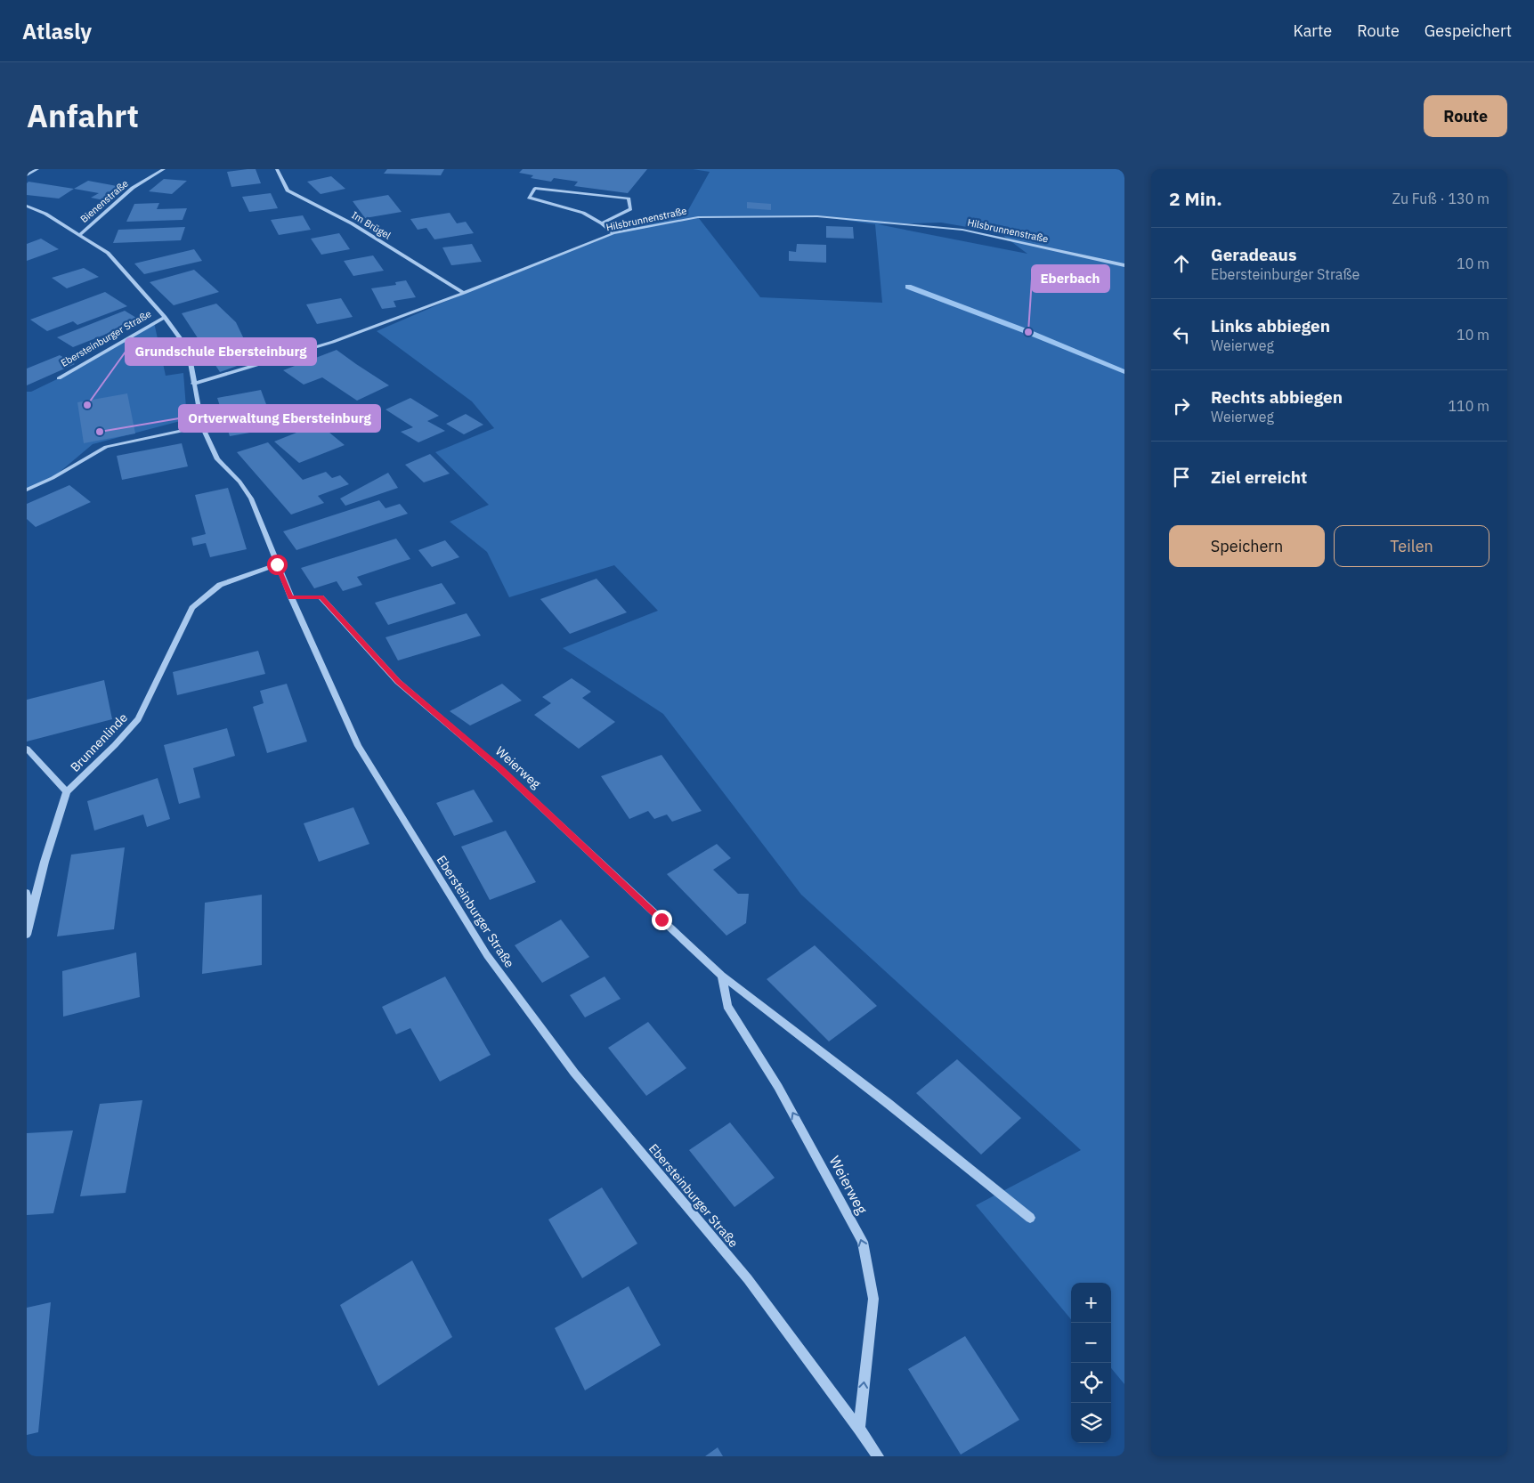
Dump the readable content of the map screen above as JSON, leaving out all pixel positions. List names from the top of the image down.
{
  "streets": {
    "street": [
      "Bienenstraße",
      "Hilsbrunnenstraße",
      "Im Brügel",
      "Ebersteinburger Straße",
      "Brunnenlinde",
      "Weierweg"
    ]
  },
  "crossings": [
    ["Bienenstraße", "Ebersteinburger Straße"],
    ["Hilsbrunnenstraße", "Im Brügel"],
    ["Hilsbrunnenstraße", "Ebersteinburger Straße"],
    ["Ebersteinburger Straße", "Brunnenlinde"],
    ["Ebersteinburger Straße", "Weierweg"]
  ],
  "places": ["Eberbach", "Grundschule Ebersteinburg", "Ortverwaltung Ebersteinburg"],
  "page": {
    "header": "Atlasly",
    "nav": ["Karte", "Route", "Gespeichert"],
    "title": "Anfahrt",
    "buttons": [
      "Route",
      ["Speichern", "Teilen"]
    ],
    "heading": ["2 Min.", "Zu Fuß · 130 m"],
    "list": [
      ["Geradeaus", "Ebersteinburger Straße", "10 m"],
      ["Links abbiegen", "Weierweg", "10 m"],
      ["Rechts abbiegen", "Weierweg", "110 m"],
      "Ziel erreicht"
    ],
    "map_buttons": ["+", "−"]
  }
}
